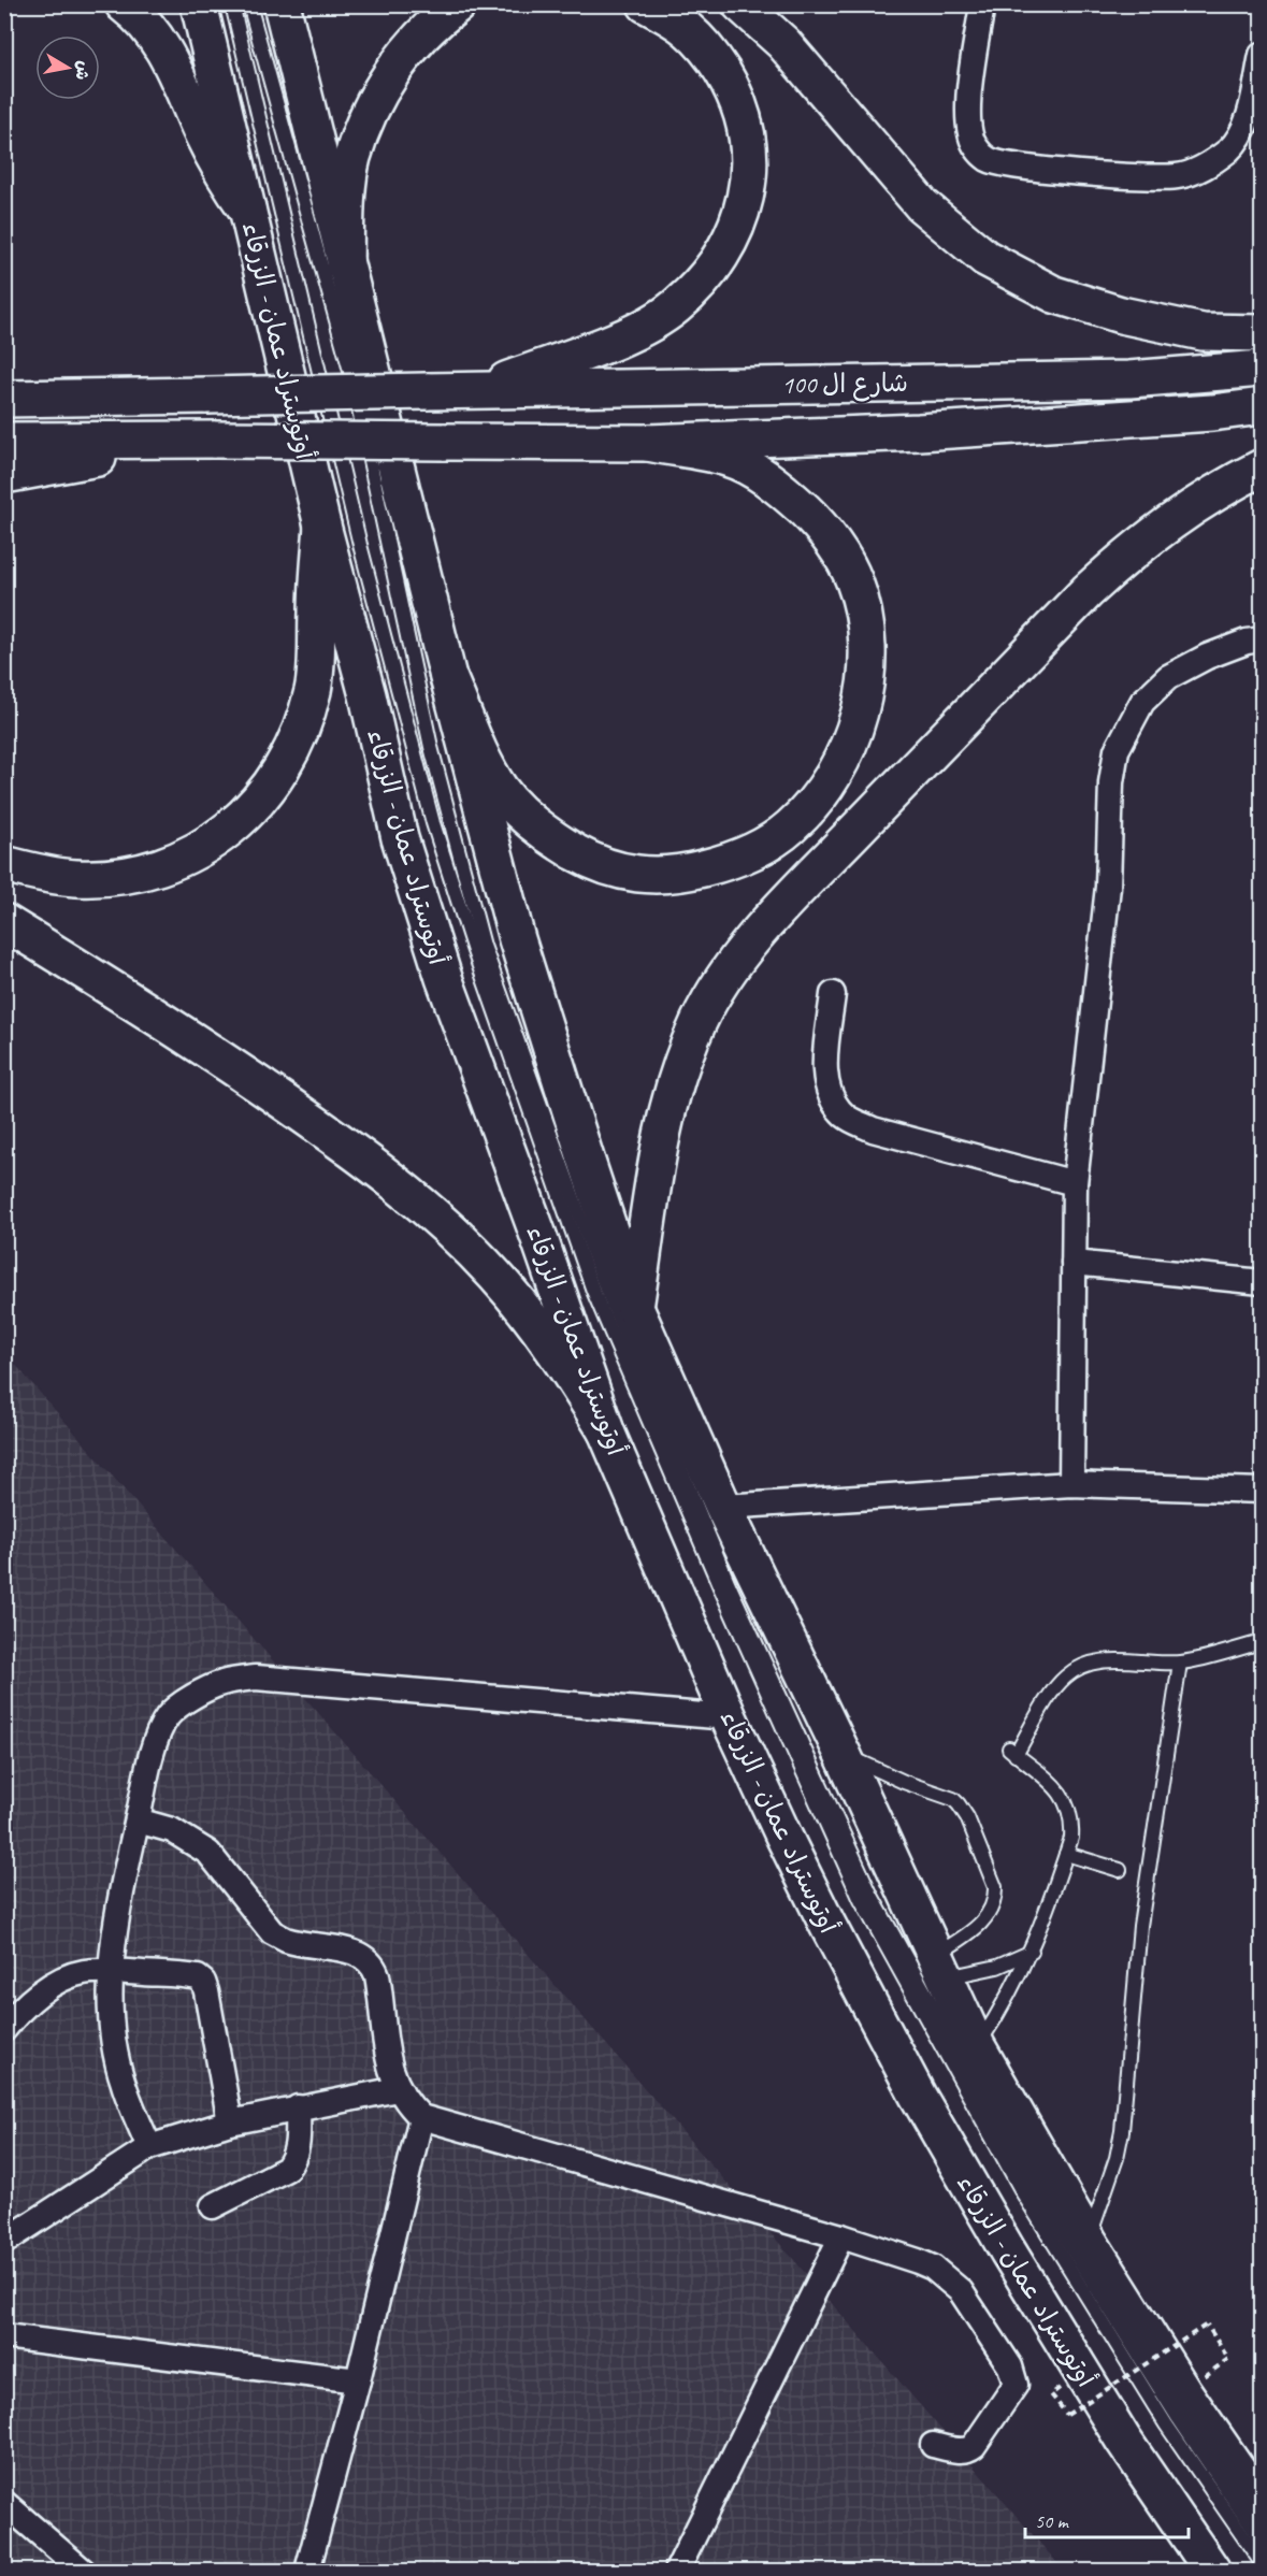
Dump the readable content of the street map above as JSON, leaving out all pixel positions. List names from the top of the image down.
{
  "streets": {
    "highway": ["أوتوستراد عمان - الزرقاء", "شارع ال 100"]
  },
  "scale_bar": "50 m",
  "north": "right"
}
